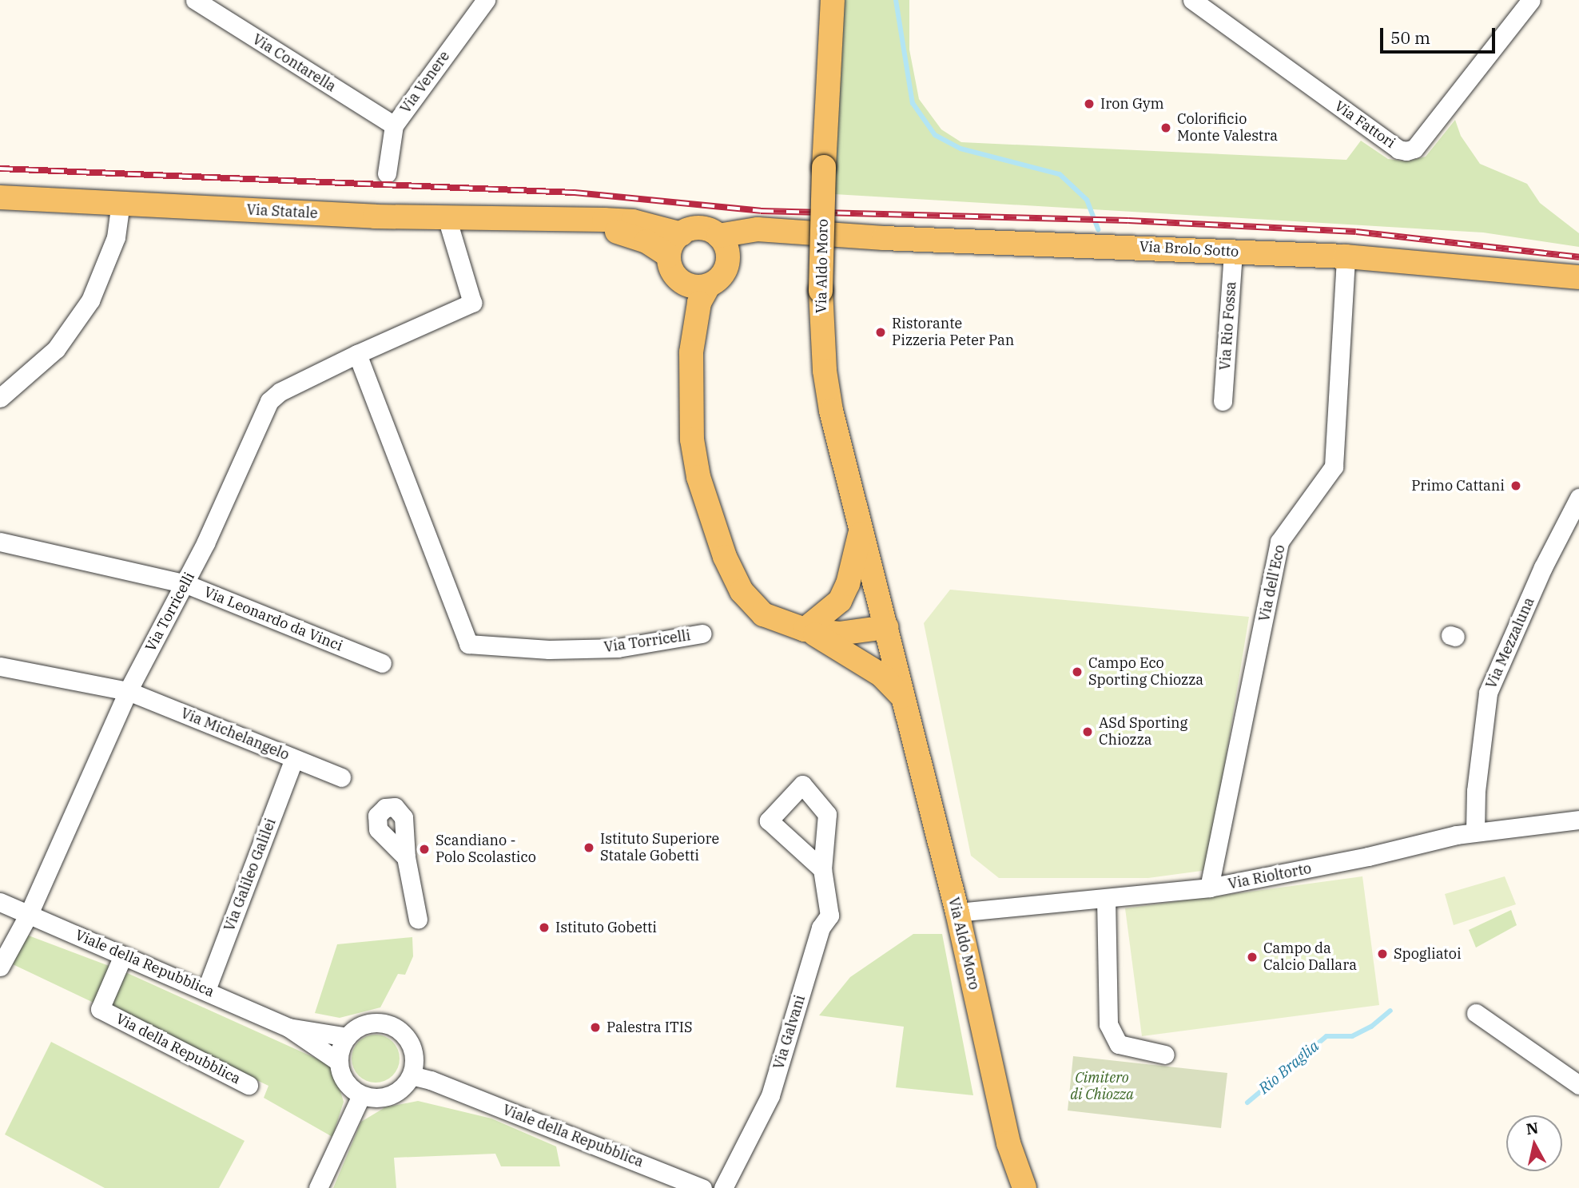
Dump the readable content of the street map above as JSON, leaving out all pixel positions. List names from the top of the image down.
{
  "streets": {
    "main road": ["Via Statale", "Via Brolo Sotto", "Via Aldo Moro"],
    "street": [
      "Via Contarella",
      "Via Venere",
      "Via Fattori",
      "Via Rio Fossa",
      "Via dell'Eco",
      "Via Torricelli",
      "Via Leonardo da Vinci",
      "Via Mezzaluna",
      "Via Michelangelo",
      "Via Galileo Galilei",
      "Via Rioltorto",
      "Viale della Repubblica",
      "Via Galvani",
      "Via della Repubblica"
    ]
  },
  "crossings": [
    ["Via Contarella", "Via Venere"],
    ["Via Statale", "Via Brolo Sotto"],
    ["Via Statale", "Via Aldo Moro"],
    ["Via Statale", "Via Torricelli"],
    ["Via Brolo Sotto", "Via Aldo Moro"],
    ["Via Brolo Sotto", "Via Rio Fossa"],
    ["Via Brolo Sotto", "Via dell'Eco"],
    ["Via Aldo Moro", "Via Rioltorto"],
    ["Via dell'Eco", "Via Rioltorto"],
    ["Via Torricelli", "Via Leonardo da Vinci"],
    ["Via Torricelli", "Via Michelangelo"],
    ["Via Torricelli", "Viale della Repubblica"],
    ["Via Mezzaluna", "Via Rioltorto"],
    ["Via Michelangelo", "Via Galileo Galilei"],
    ["Via Galileo Galilei", "Viale della Repubblica"],
    ["Viale della Repubblica", "Via della Repubblica"]
  ],
  "water": ["Rio Braglia"],
  "parks": ["Cimitero di Chiozza"],
  "places": [
    "Iron Gym",
    "Colorificio Monte Valestra",
    "Ristorante Pizzeria Peter Pan",
    "Primo Cattani",
    "Campo Eco Sporting Chiozza",
    "ASd Sporting Chiozza",
    "Istituto Superiore Statale Gobetti",
    "Scandiano - Polo Scolastico",
    "Istituto Gobetti",
    "Spogliatoi",
    "Campo da Calcio Dallara",
    "Palestra ITIS"
  ],
  "scale_bar": "50 m",
  "north": "top"
}
